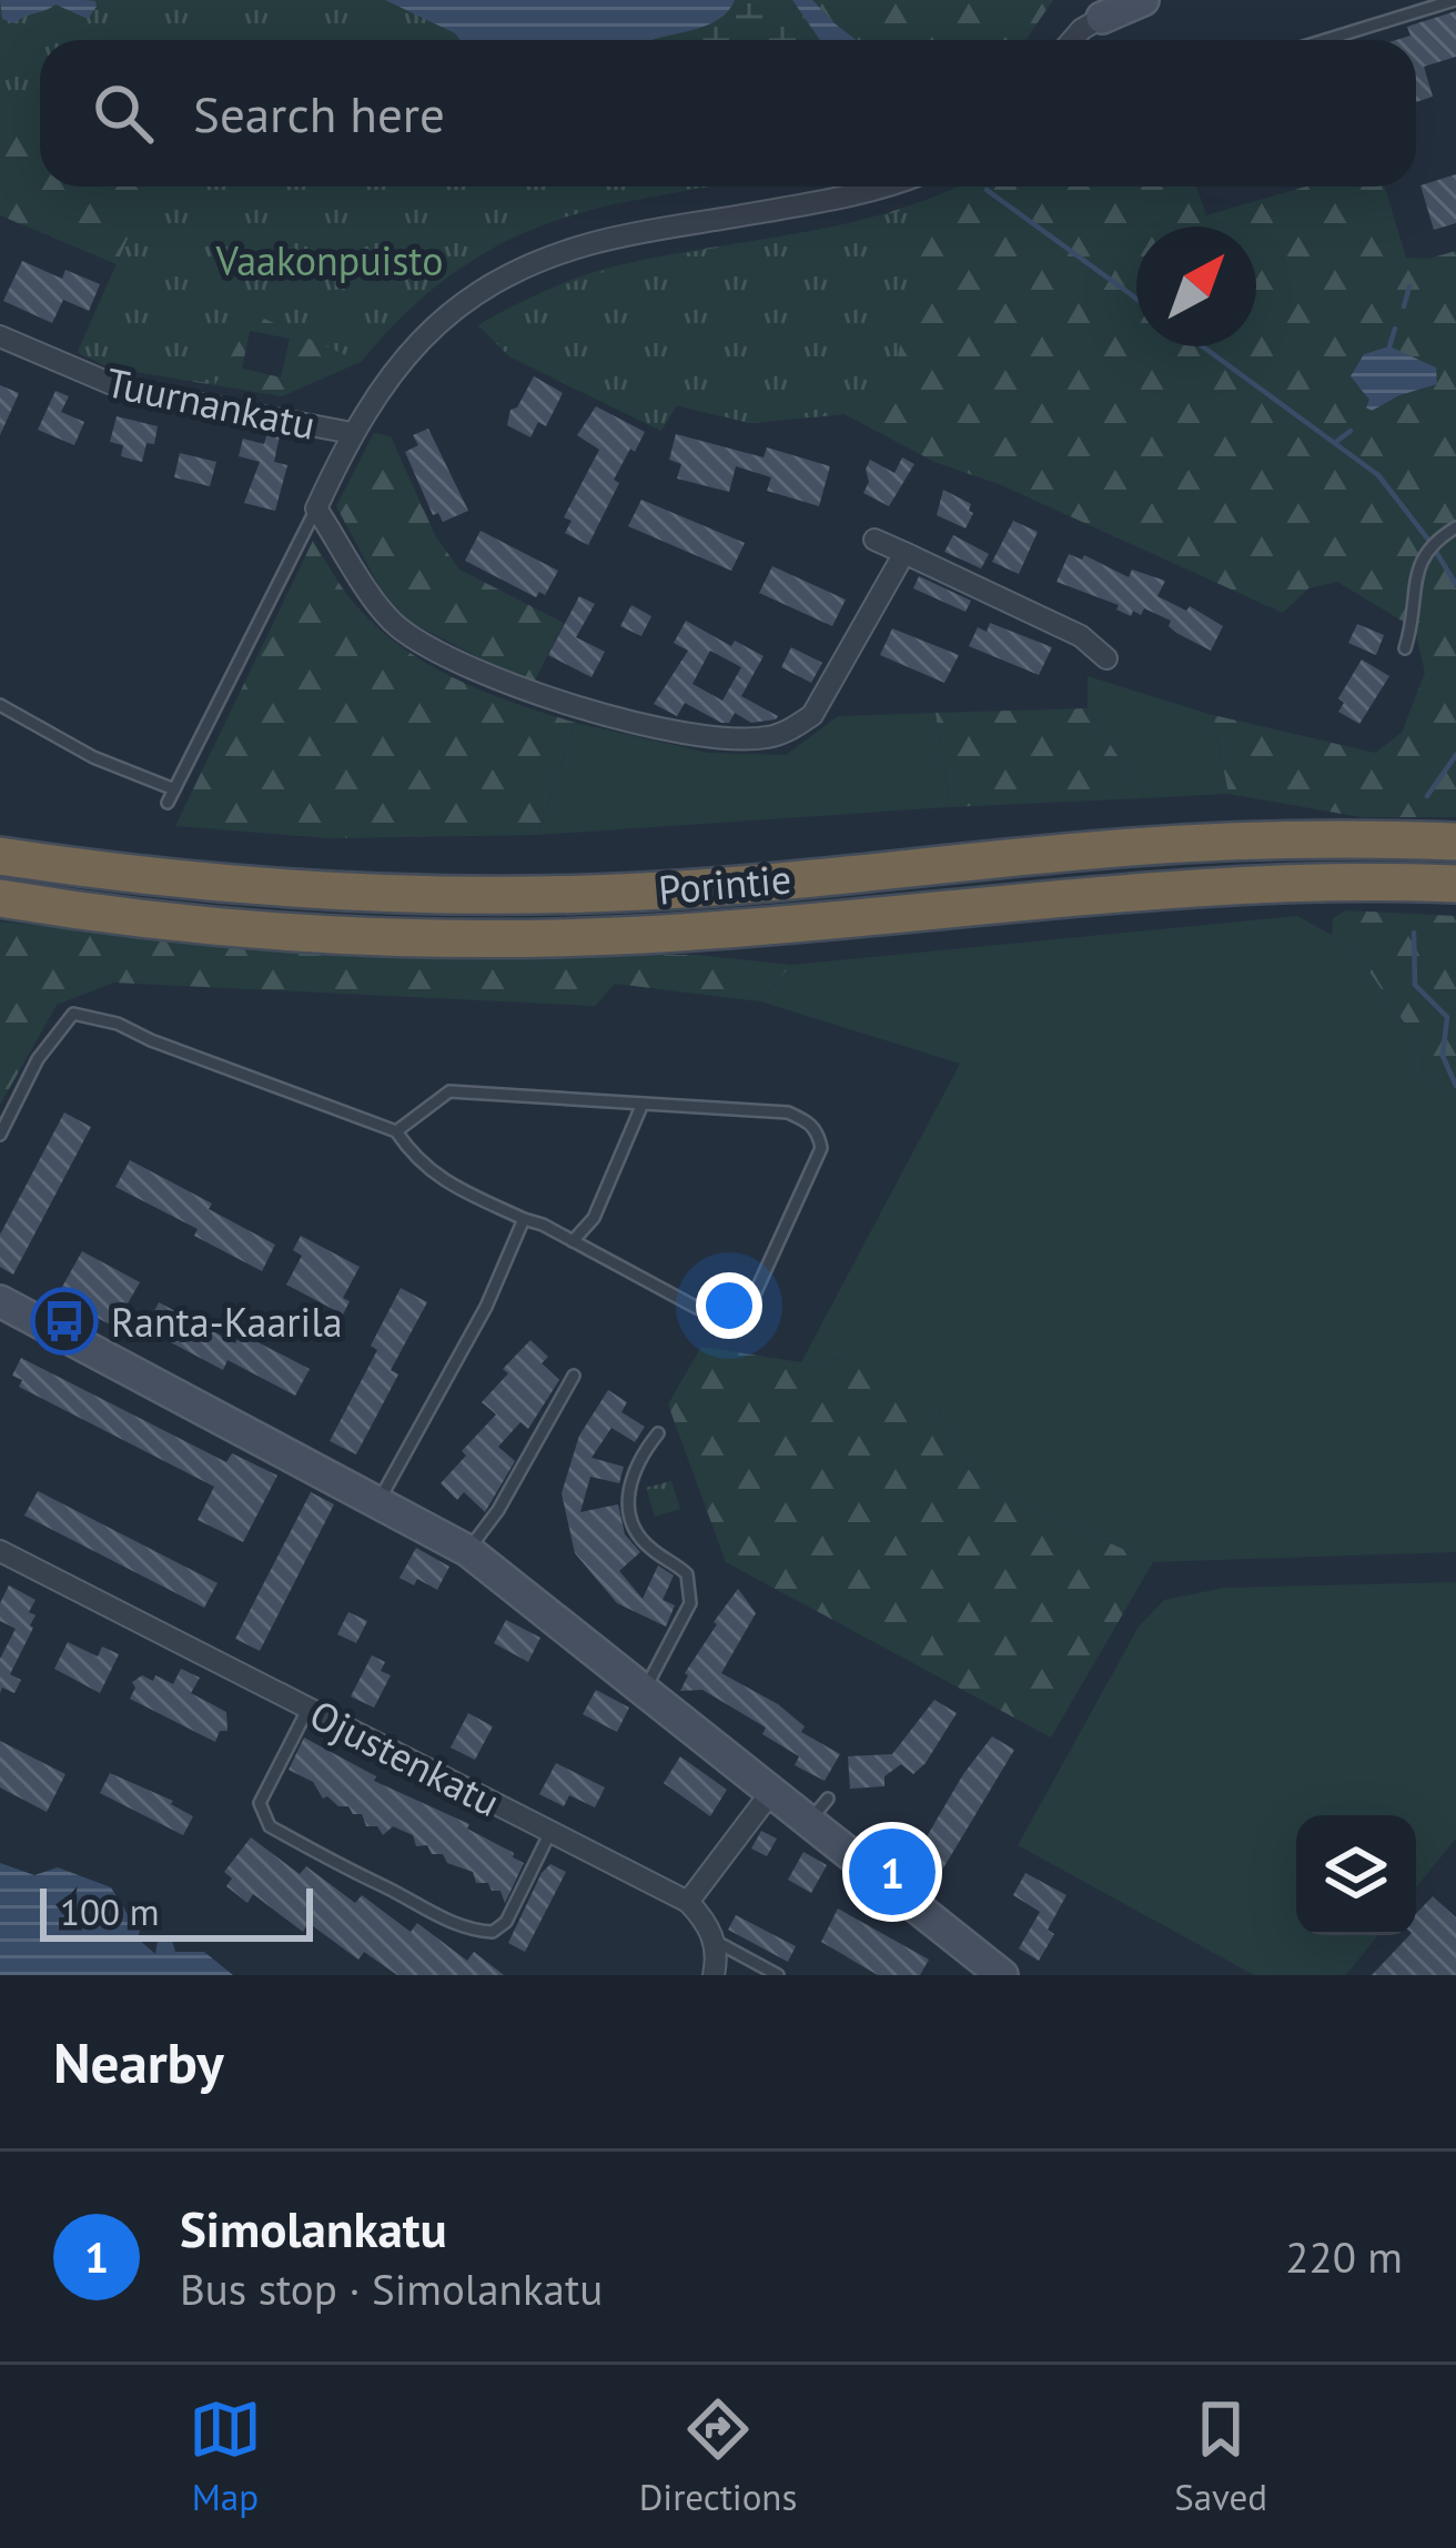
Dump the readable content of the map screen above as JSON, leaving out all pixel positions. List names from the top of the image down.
{
  "streets": {
    "highway": ["Porintie"],
    "street": ["Tuurnankatu", "Ojustenkatu"]
  },
  "parks": ["Vaakonpuisto"],
  "places": {
    "bus stop": ["Ranta-Kaarila"]
  },
  "scale_bar": "100 m",
  "north": "top right",
  "page": {
    "search": "Search here",
    "pins": "1",
    "scale": "100 m",
    "heading": "Nearby",
    "list": [
      {
        "mark": "1",
        "name": "Simolankatu",
        "note": "Bus stop · Simolankatu",
        "value": "220 m"
      }
    ],
    "nav": ["Map", "Directions", "Saved"]
  }
}
